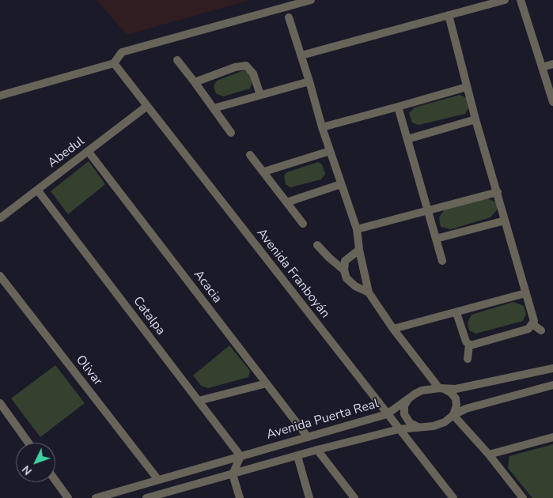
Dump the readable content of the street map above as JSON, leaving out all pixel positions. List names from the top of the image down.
{
  "streets": {
    "street": [
      "Abedul",
      "Avenida Franboyán",
      "Acacia",
      "Catalpa",
      "Olivar",
      "Avenida Puerta Real"
    ]
  },
  "crossings": [
    ["Abedul", "Avenida Franboyán"],
    ["Abedul", "Acacia"],
    ["Abedul", "Catalpa"],
    ["Avenida Franboyán", "Avenida Puerta Real"],
    ["Acacia", "Avenida Puerta Real"],
    ["Catalpa", "Avenida Puerta Real"],
    ["Olivar", "Avenida Puerta Real"]
  ],
  "north": "bottom left"
}
